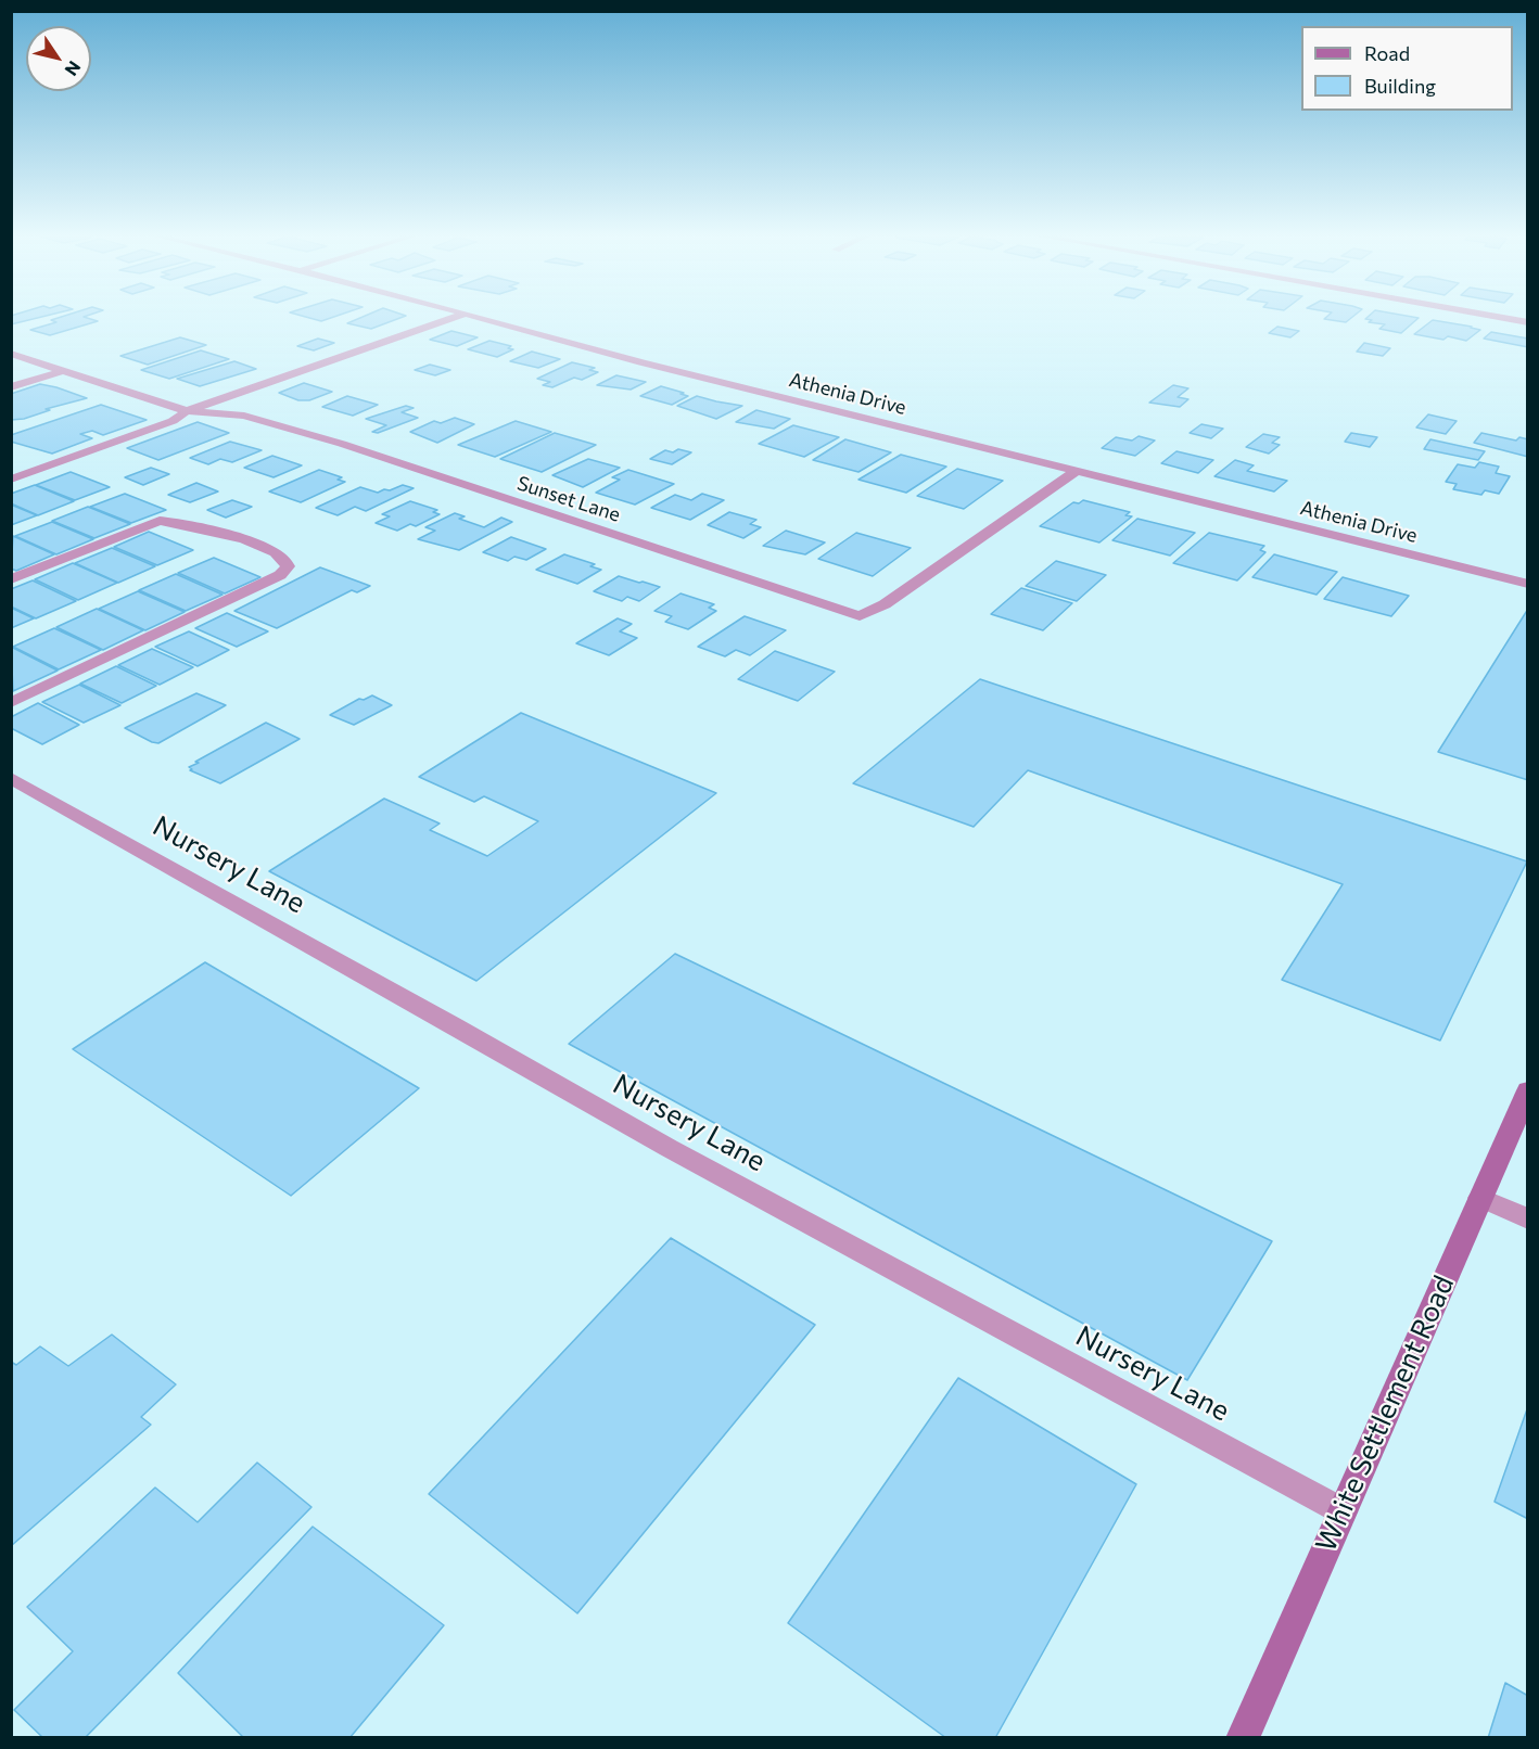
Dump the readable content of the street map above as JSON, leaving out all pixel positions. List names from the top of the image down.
{
  "streets": {
    "main road": ["White Settlement Road"],
    "street": ["Athenia Drive", "Sunset Lane", "Nursery Lane"]
  },
  "crossings": [
    ["Athenia Drive", "Sunset Lane"],
    ["Nursery Lane", "White Settlement Road"]
  ],
  "legend": ["Road", "Building"],
  "north": "bottom right"
}
